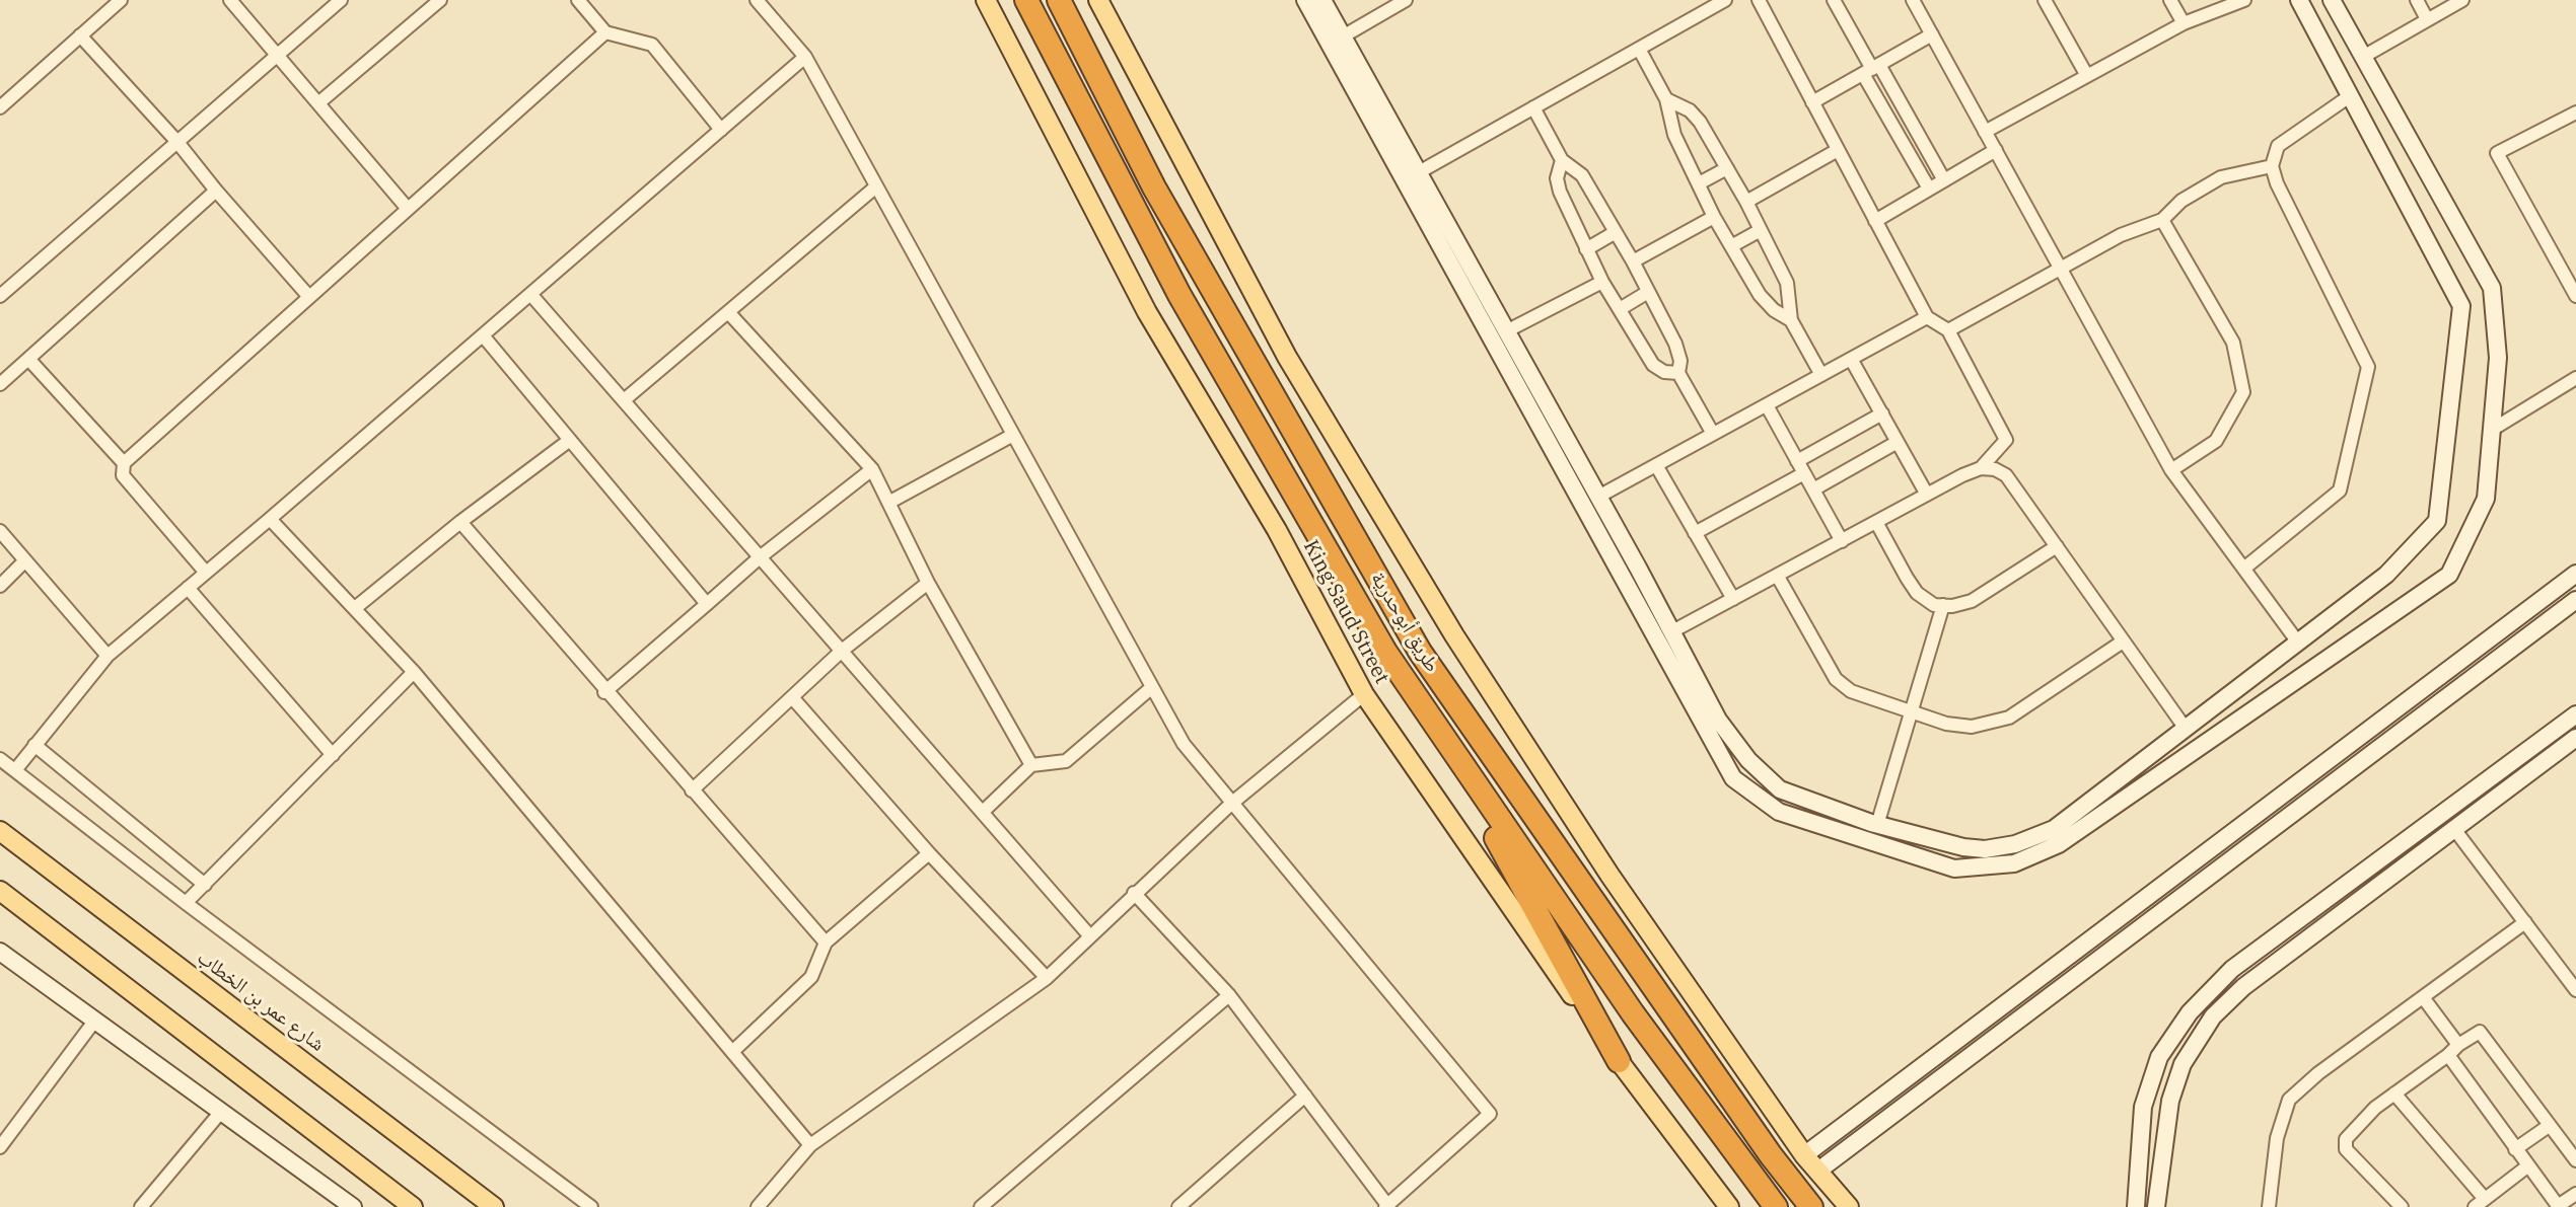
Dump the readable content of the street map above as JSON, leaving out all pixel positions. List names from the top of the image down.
{
  "streets": {
    "highway": ["طريق أبوحدرية"],
    "main road": ["King Saud Street", "شارع عمر بن الخطاب"]
  }
}
